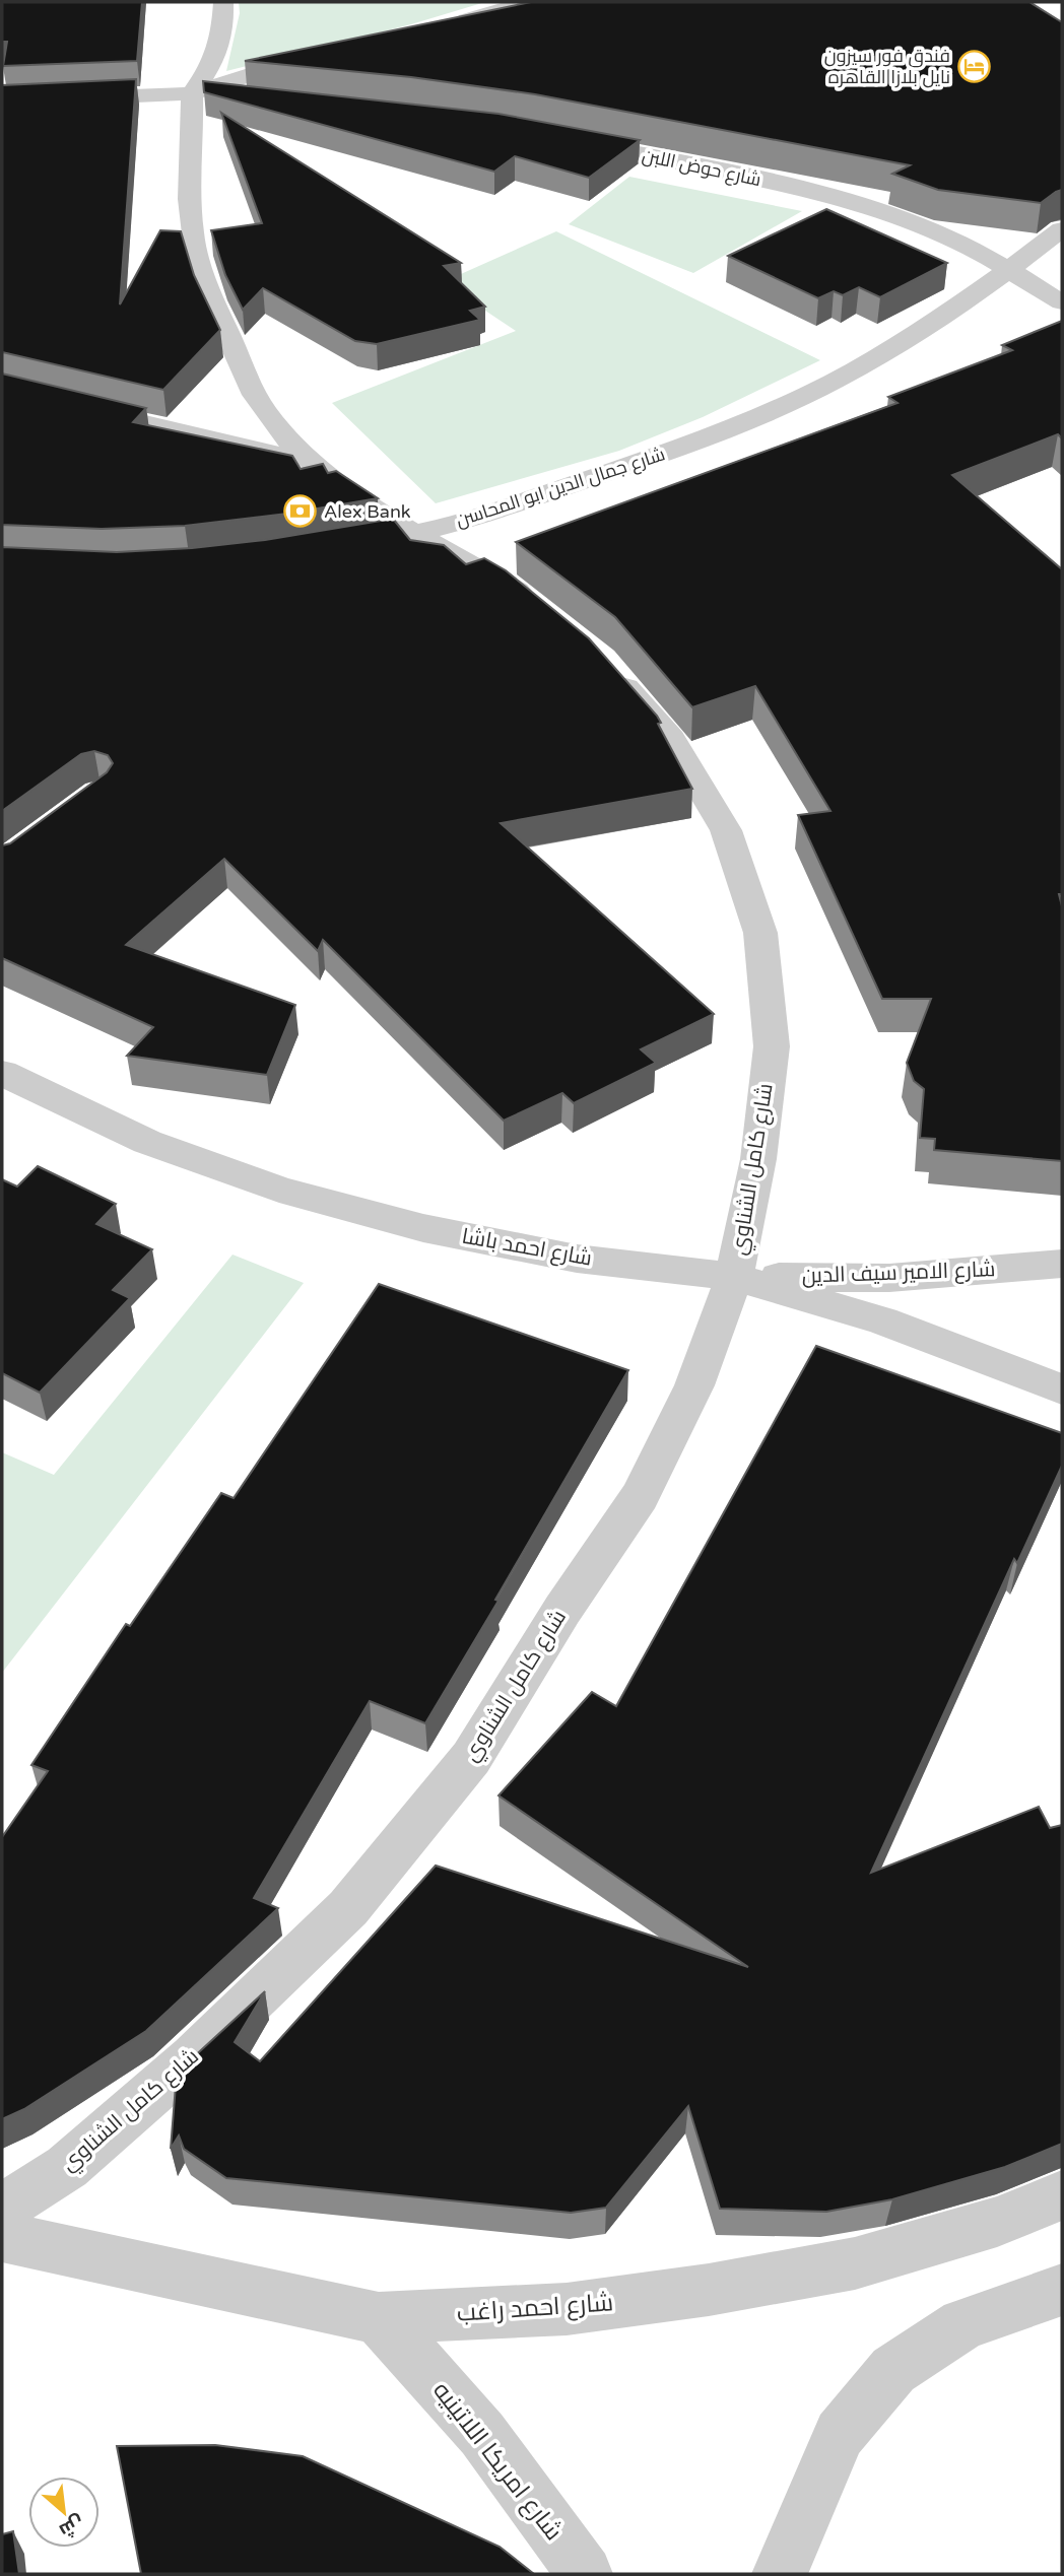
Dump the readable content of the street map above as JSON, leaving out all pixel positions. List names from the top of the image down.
{
  "streets": {
    "street": [
      "شارع حوض اللبن",
      "شارع جمال الدين ابو المحاسن",
      "شارع كامل الشناوي",
      "شارع احمد باشا",
      "شارع الامير سيف الدين",
      "شارع احمد راغب",
      "شارع امريكا اللاتينيه"
    ]
  },
  "crossings": [
    ["شارع حوض اللبن", "شارع جمال الدين ابو المحاسن"],
    ["شارع كامل الشناوي", "شارع احمد باشا"],
    ["شارع كامل الشناوي", "شارع الامير سيف الدين"],
    ["شارع احمد باشا", "شارع الامير سيف الدين"],
    ["شارع احمد راغب", "شارع امريكا اللاتينيه"]
  ],
  "places": {
    "hotel": ["فندق فور سيزون نايل بلازا القاهره"],
    "bank": ["Alex Bank"]
  },
  "north": "bottom right"
}
